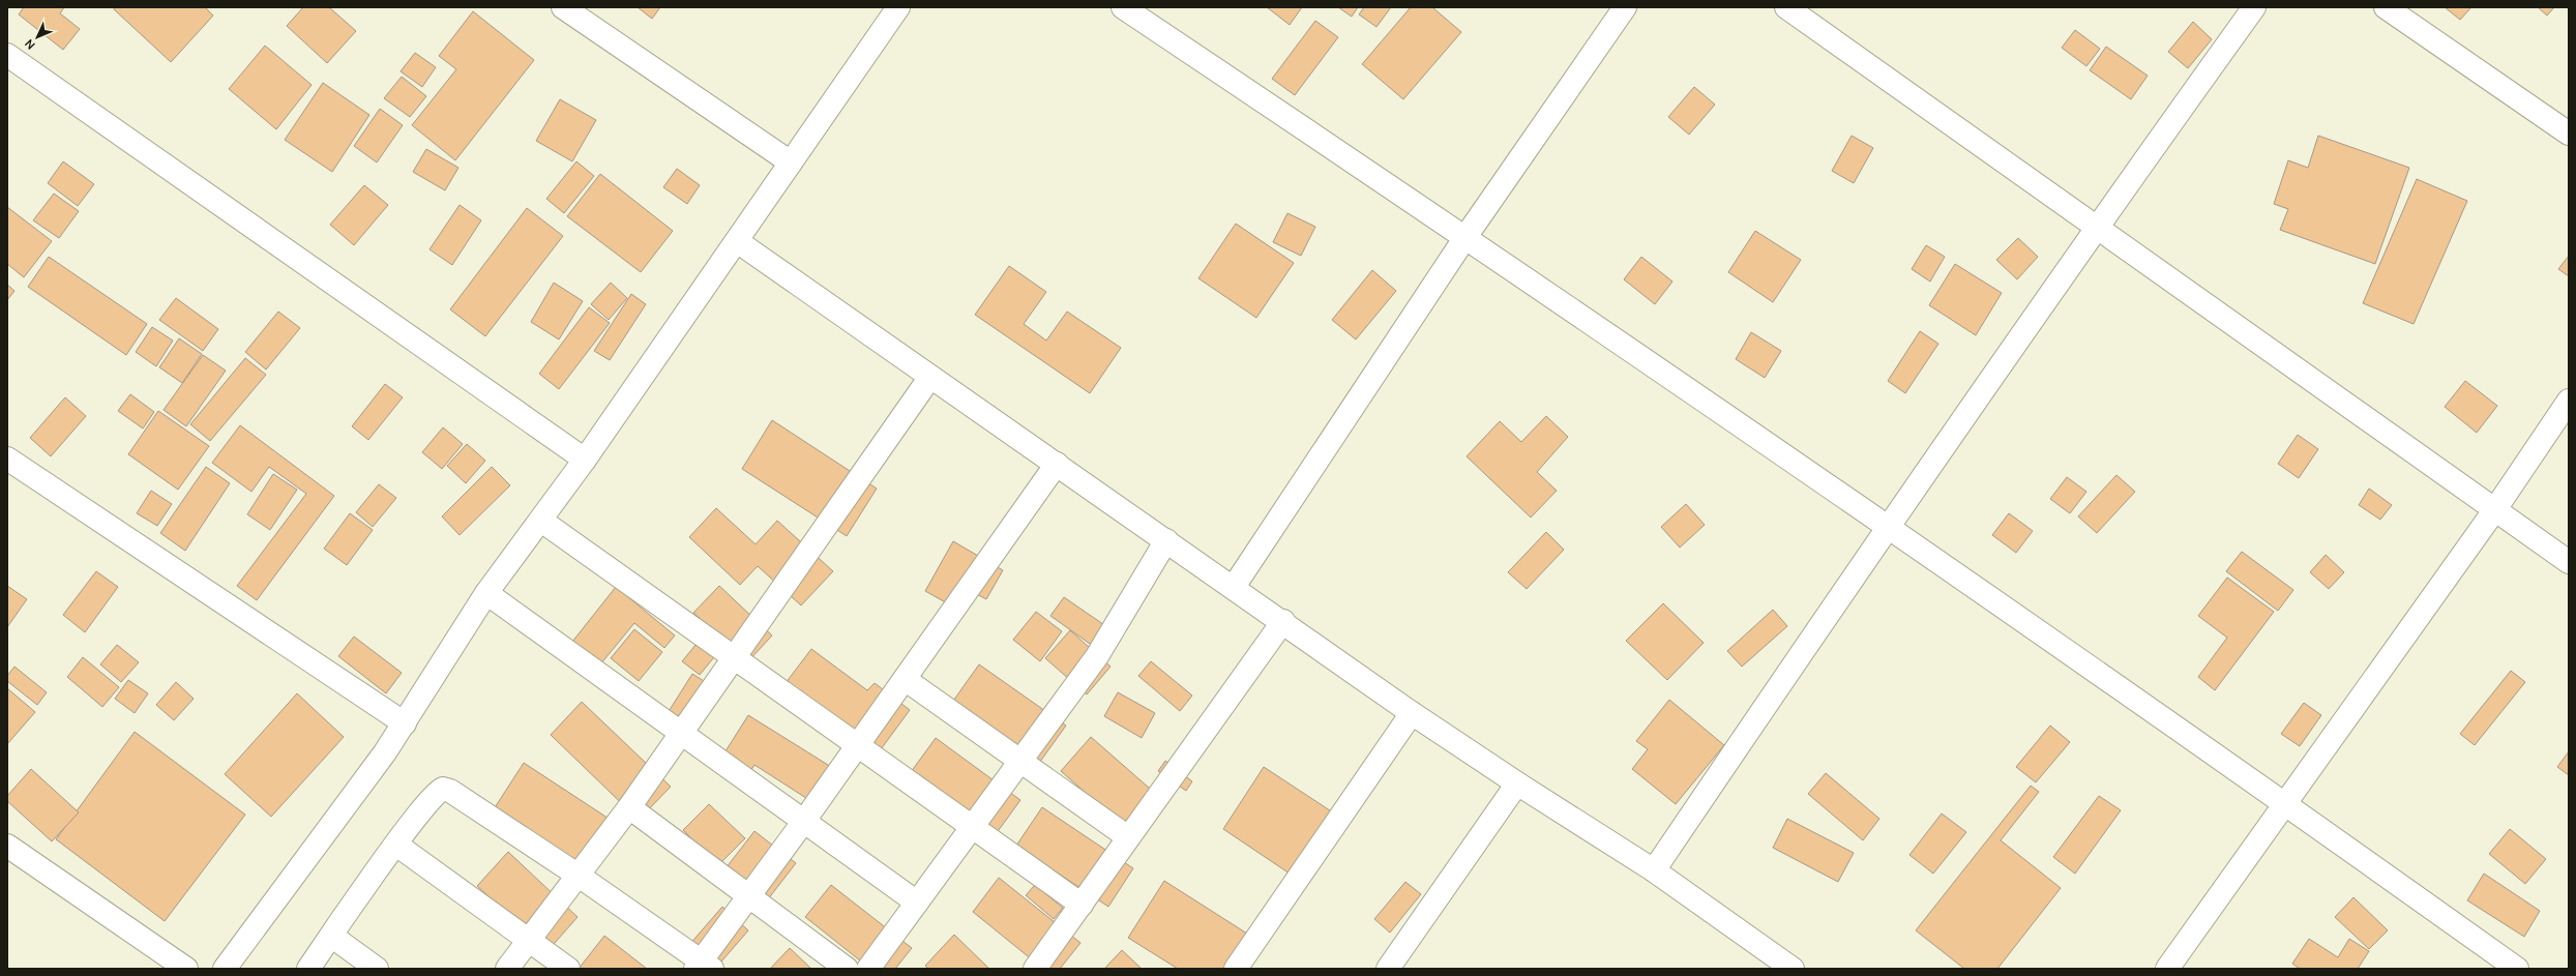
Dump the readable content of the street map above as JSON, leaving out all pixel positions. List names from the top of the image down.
{
  "north": "bottom left"
}
